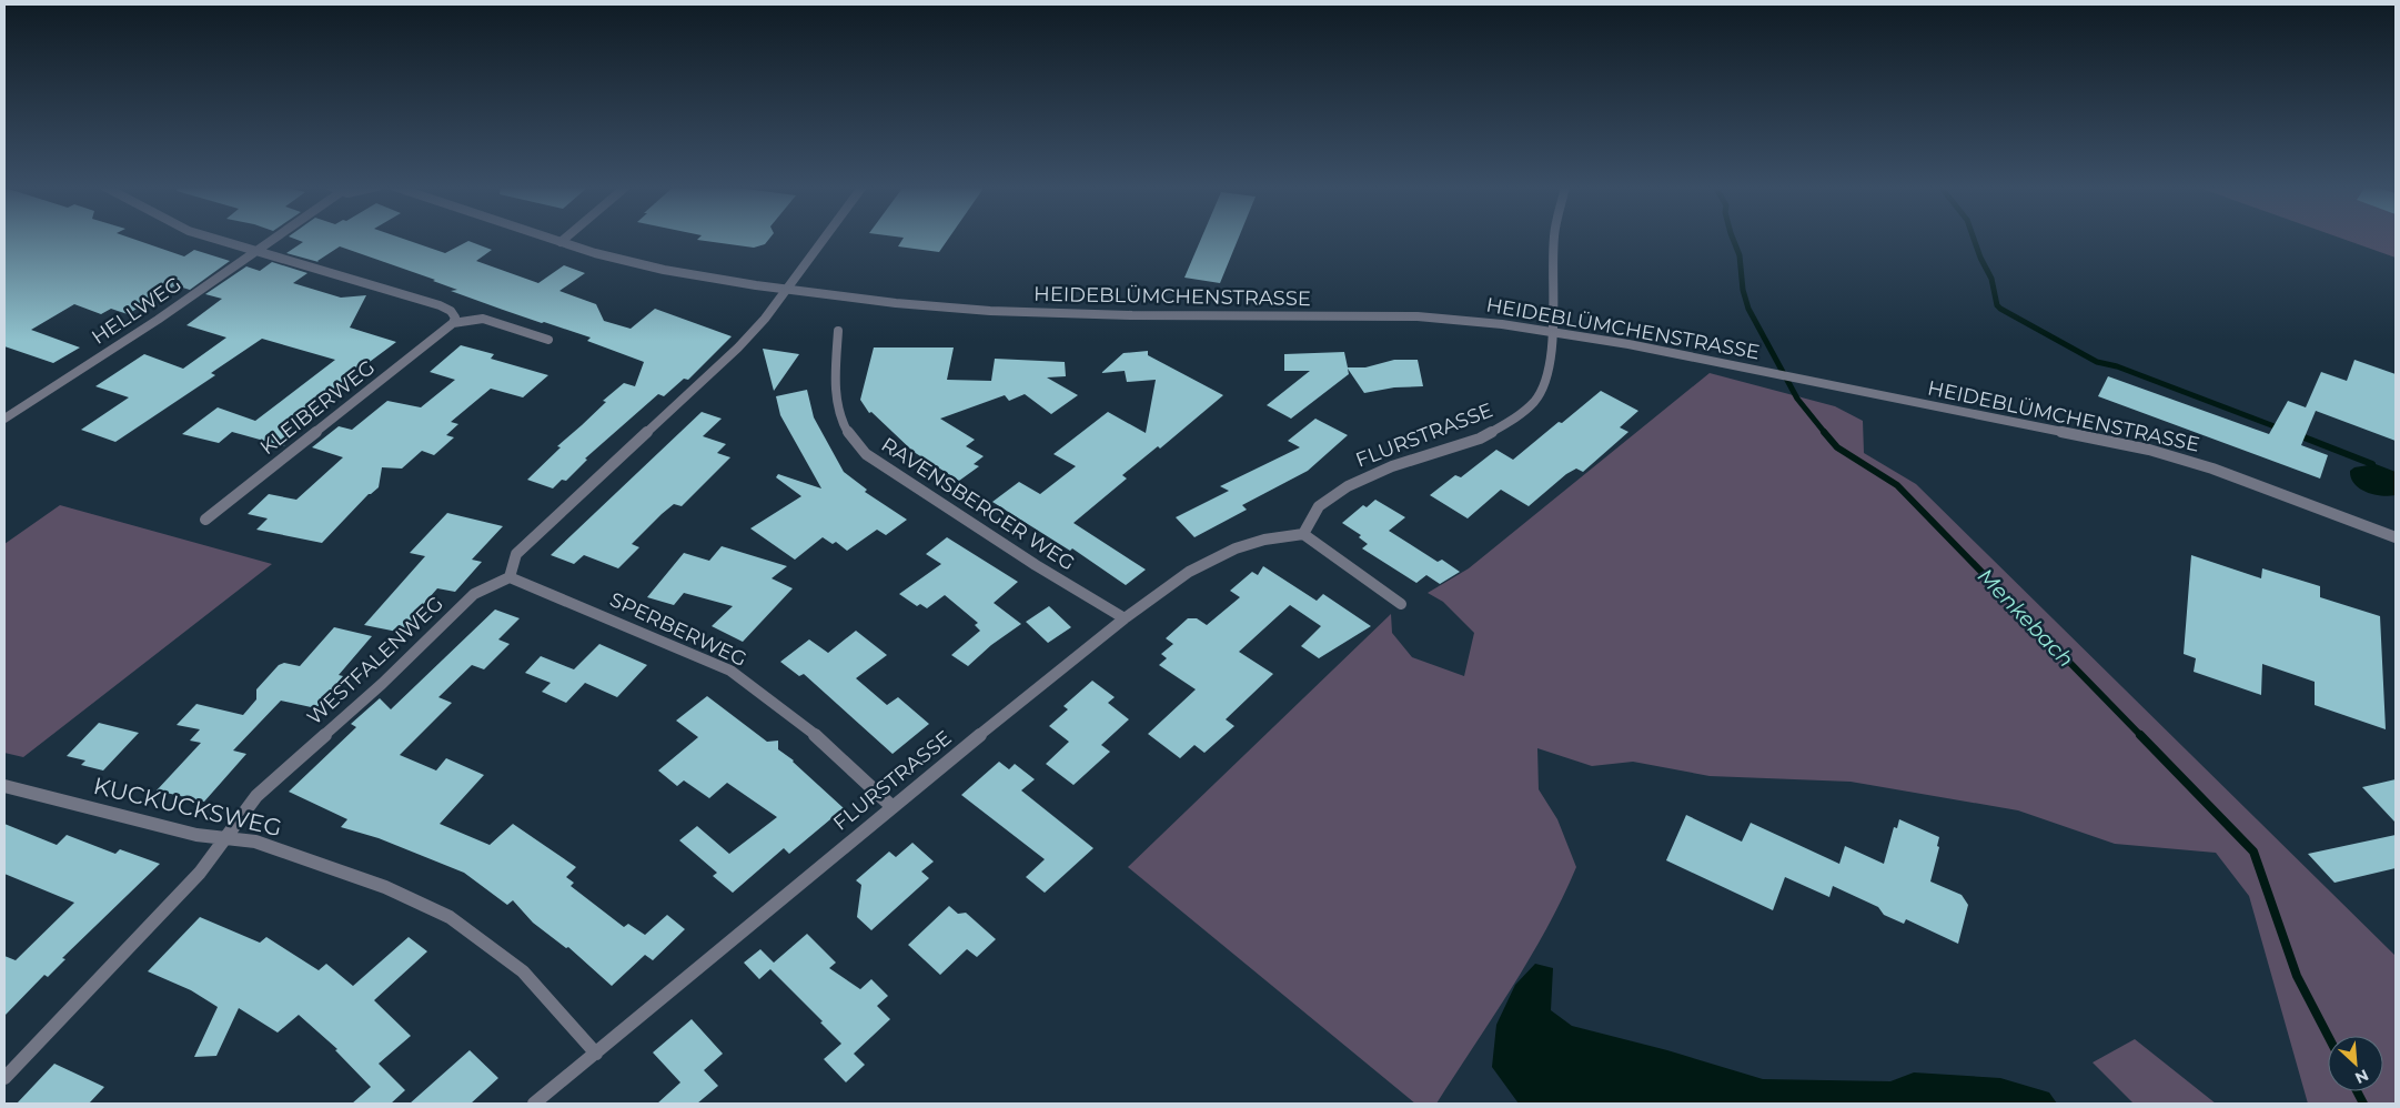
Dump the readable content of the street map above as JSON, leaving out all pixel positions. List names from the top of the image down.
{
  "streets": {
    "street": [
      "HEIDEBLÜMCHENSTRASSE",
      "HELLWEG",
      "KLEIBERWEG",
      "FLURSTRASSE",
      "RAVENSBERGER WEG",
      "SPERBERWEG",
      "WESTFALENWEG",
      "KUCKUCKSWEG"
    ]
  },
  "crossings": [
    ["HEIDEBLÜMCHENSTRASSE", "FLURSTRASSE"],
    ["FLURSTRASSE", "RAVENSBERGER WEG"],
    ["FLURSTRASSE", "SPERBERWEG"],
    ["FLURSTRASSE", "KUCKUCKSWEG"],
    ["SPERBERWEG", "WESTFALENWEG"],
    ["WESTFALENWEG", "KUCKUCKSWEG"]
  ],
  "water": ["Menkebach"],
  "north": "bottom right"
}
